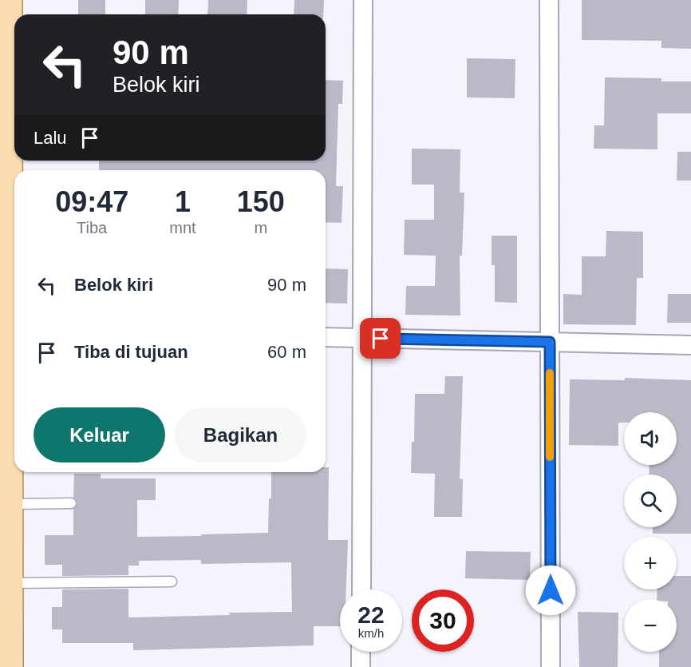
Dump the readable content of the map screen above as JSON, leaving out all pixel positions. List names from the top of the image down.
{
  "page": {
    "turn": ["90 m", "Belok kiri"],
    "then": "Lalu",
    "eta": [
      "09:47",
      "Tiba",
      "1",
      "mnt",
      "150",
      "m"
    ],
    "list": [
      {
        "name": "Belok kiri",
        "value": "90 m"
      },
      {
        "name": "Tiba di tujuan",
        "value": "60 m"
      }
    ],
    "buttons": ["Keluar", "Bagikan"],
    "map_buttons": ["+", "−"],
    "speed": "22 km/h",
    "limit": "30"
  }
}
